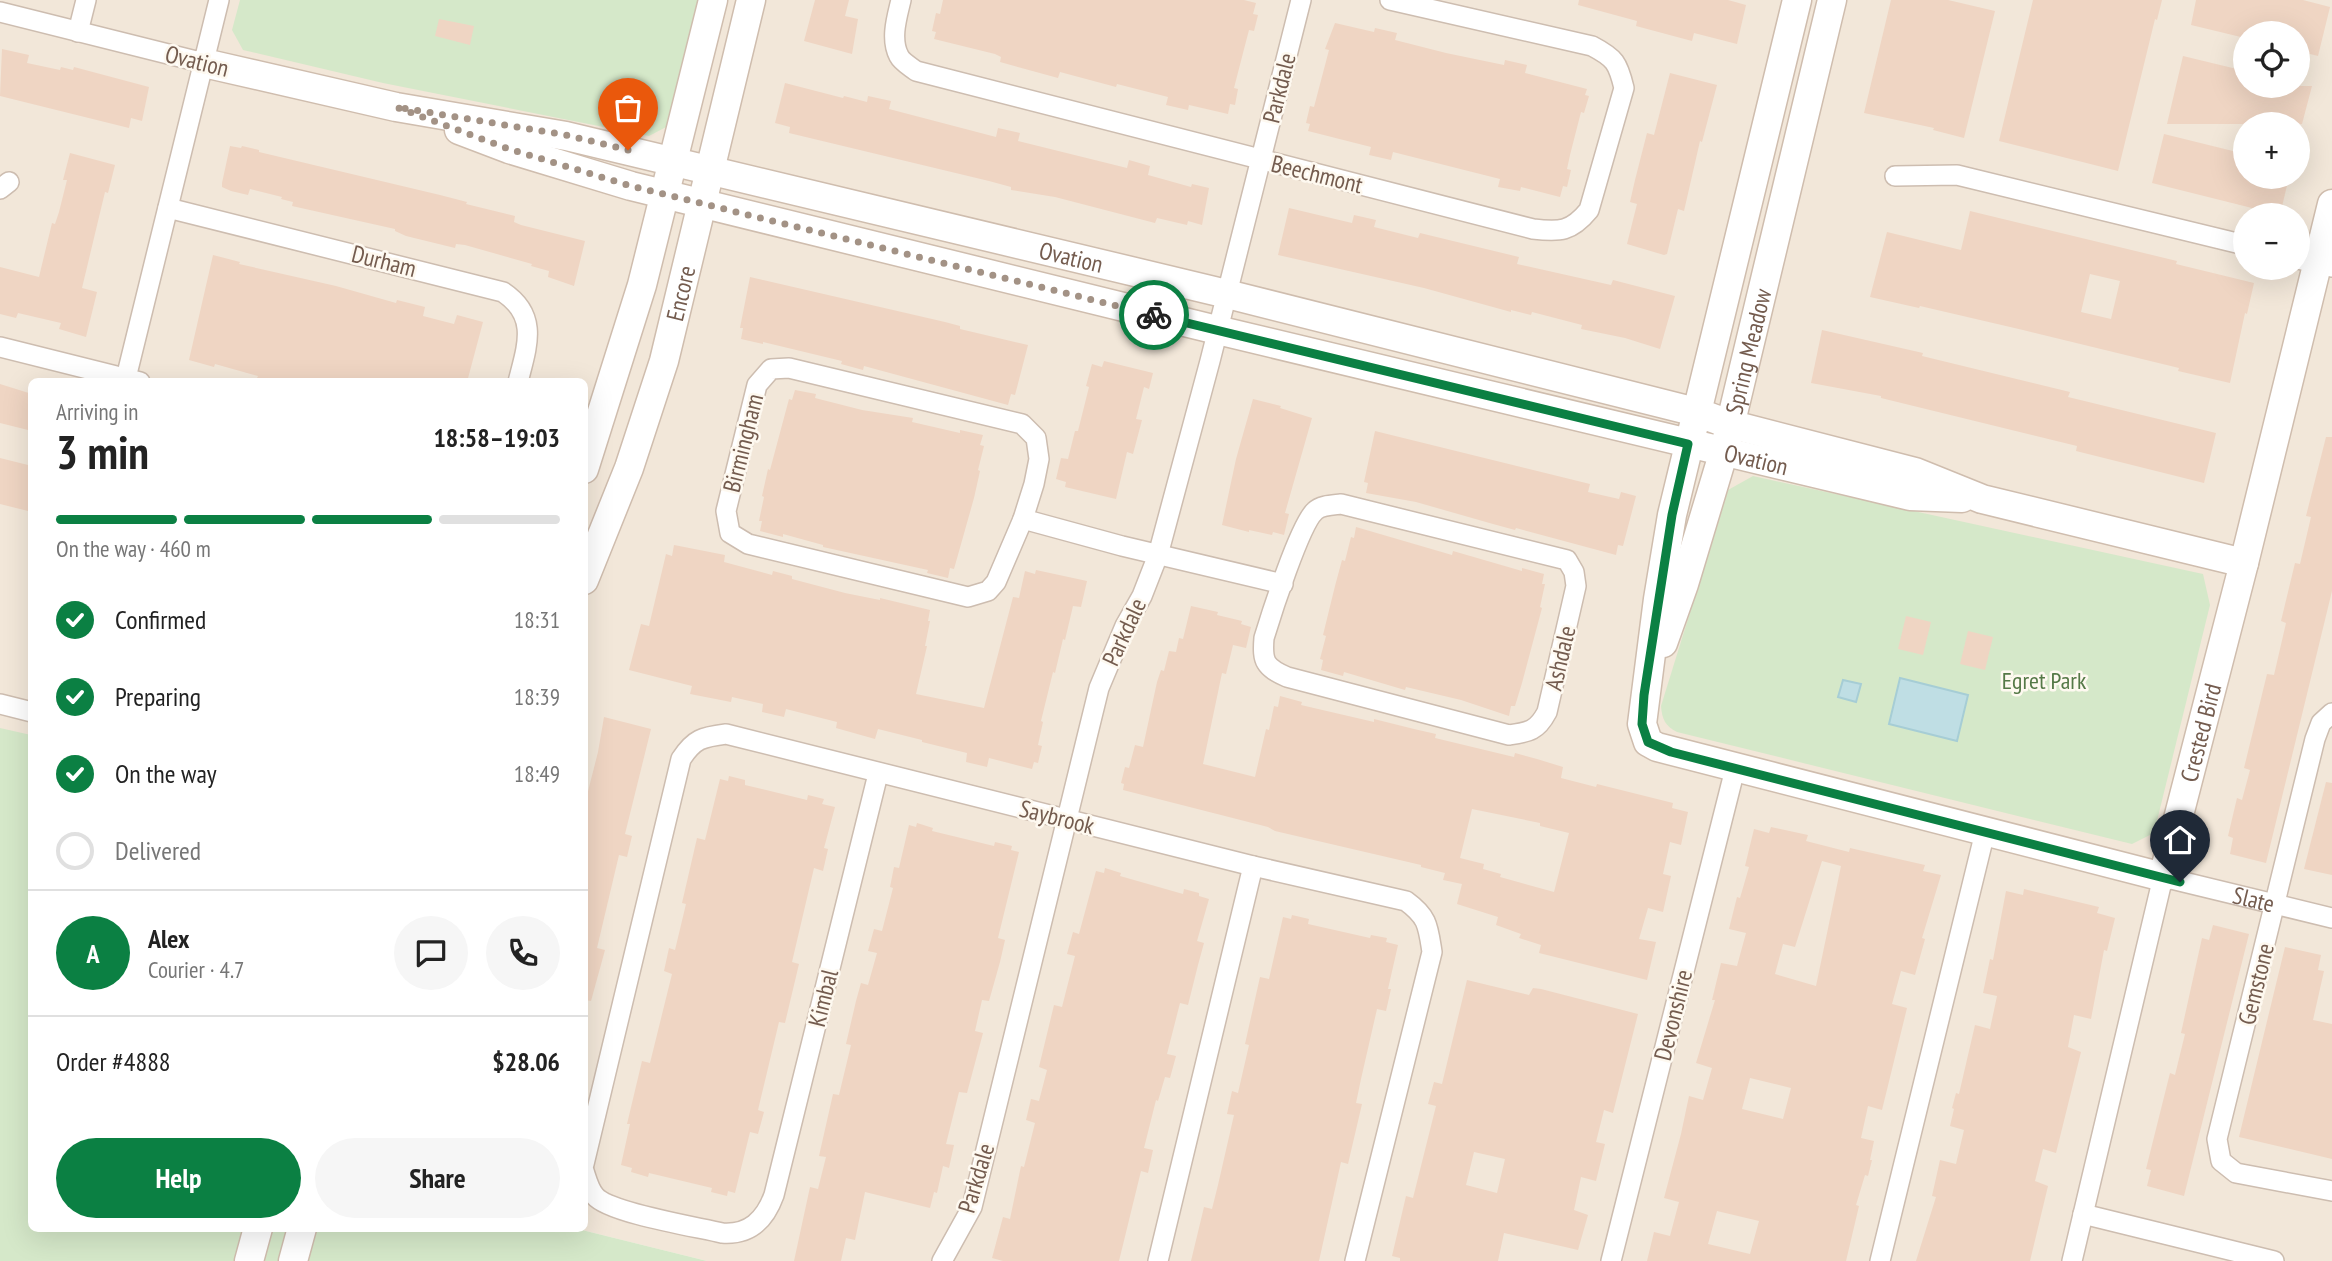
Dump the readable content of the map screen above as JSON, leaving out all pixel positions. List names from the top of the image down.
{
  "streets": {
    "street": [
      "Ovation",
      "Parkdale",
      "Beechmont",
      "Durham",
      "Encore",
      "Spring Meadow",
      "Birmingham",
      "Ashdale",
      "Crested Bird",
      "Saybrook",
      "Slate",
      "Gemstone",
      "Kimbal",
      "Devonshire"
    ]
  },
  "crossings": [
    ["Ovation", "Parkdale"],
    ["Ovation", "Encore"],
    ["Ovation", "Spring Meadow"],
    ["Ovation", "Crested Bird"],
    ["Parkdale", "Beechmont"],
    ["Parkdale", "Saybrook"],
    ["Spring Meadow", "Slate"],
    ["Crested Bird", "Slate"],
    ["Saybrook", "Kimbal"],
    ["Slate", "Gemstone"],
    ["Slate", "Devonshire"]
  ],
  "parks": ["Egret Park"],
  "page": {
    "map_buttons": ["+", "−"],
    "heading": ["3 min", "Arriving in", "18:58–19:03"],
    "panel": [
      "Alex",
      "Courier · 4.7",
      "Order #4888",
      "$28.06"
    ],
    "bar": "On the way · 460 m",
    "list": [
      ["Confirmed", "18:31"],
      ["Preparing", "18:39"],
      ["On the way", "18:49"],
      "Delivered"
    ],
    "round": "A",
    "buttons": ["Help", "Share"]
  }
}
